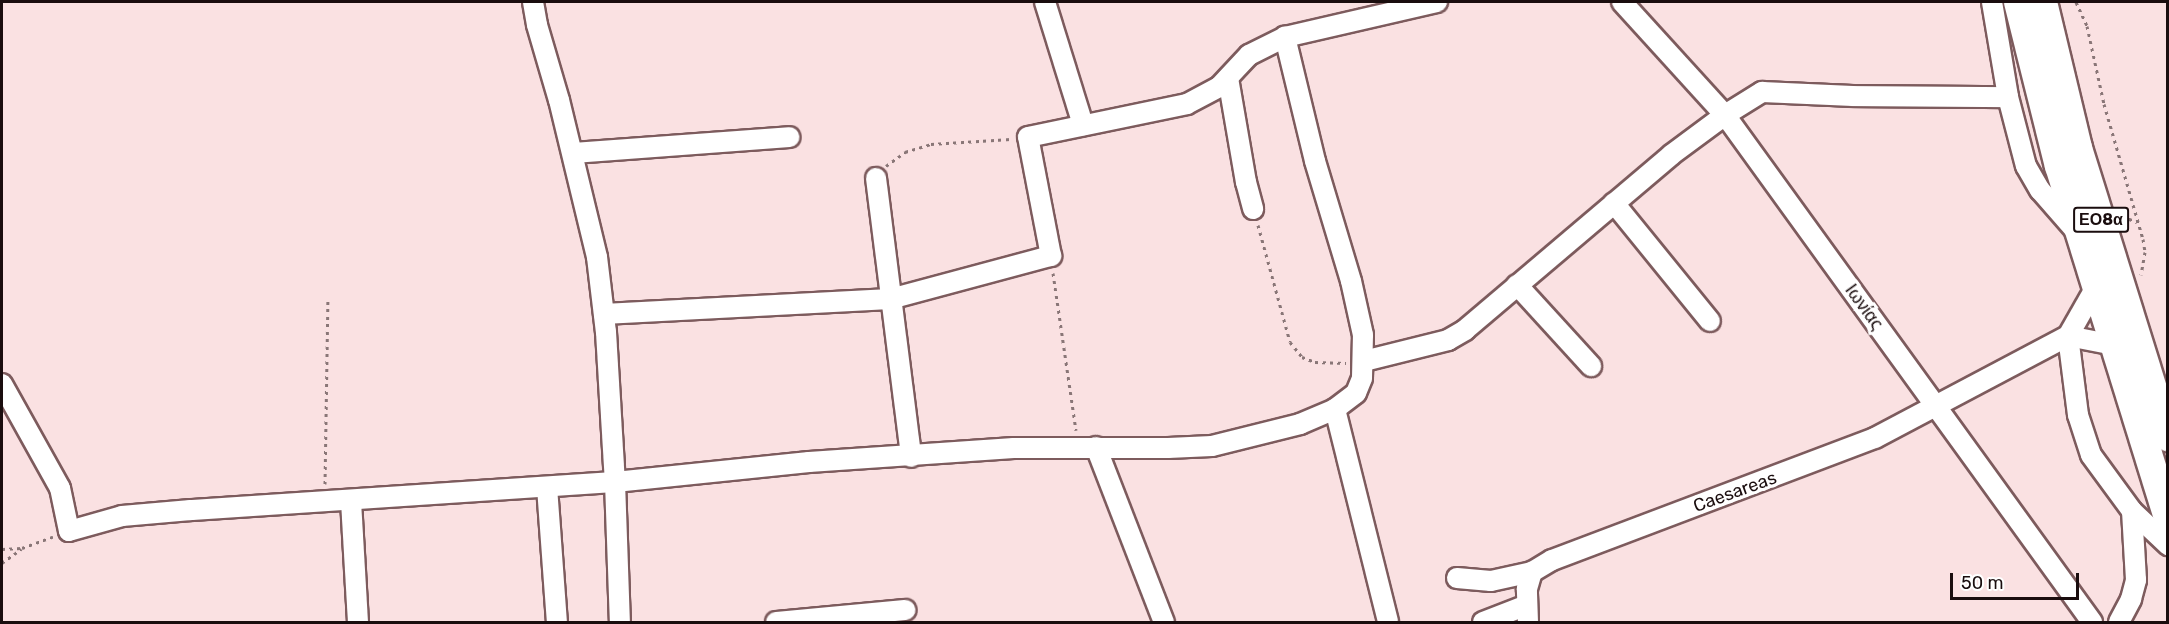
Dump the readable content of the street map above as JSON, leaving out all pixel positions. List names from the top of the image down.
{
  "streets": {
    "highway": ["ΕΟ8α"],
    "street": ["Ιωνίας", "Caesareas"]
  },
  "crossings": [
    ["Ιωνίας", "Caesareas"]
  ],
  "scale_bar": "50 m"
}
